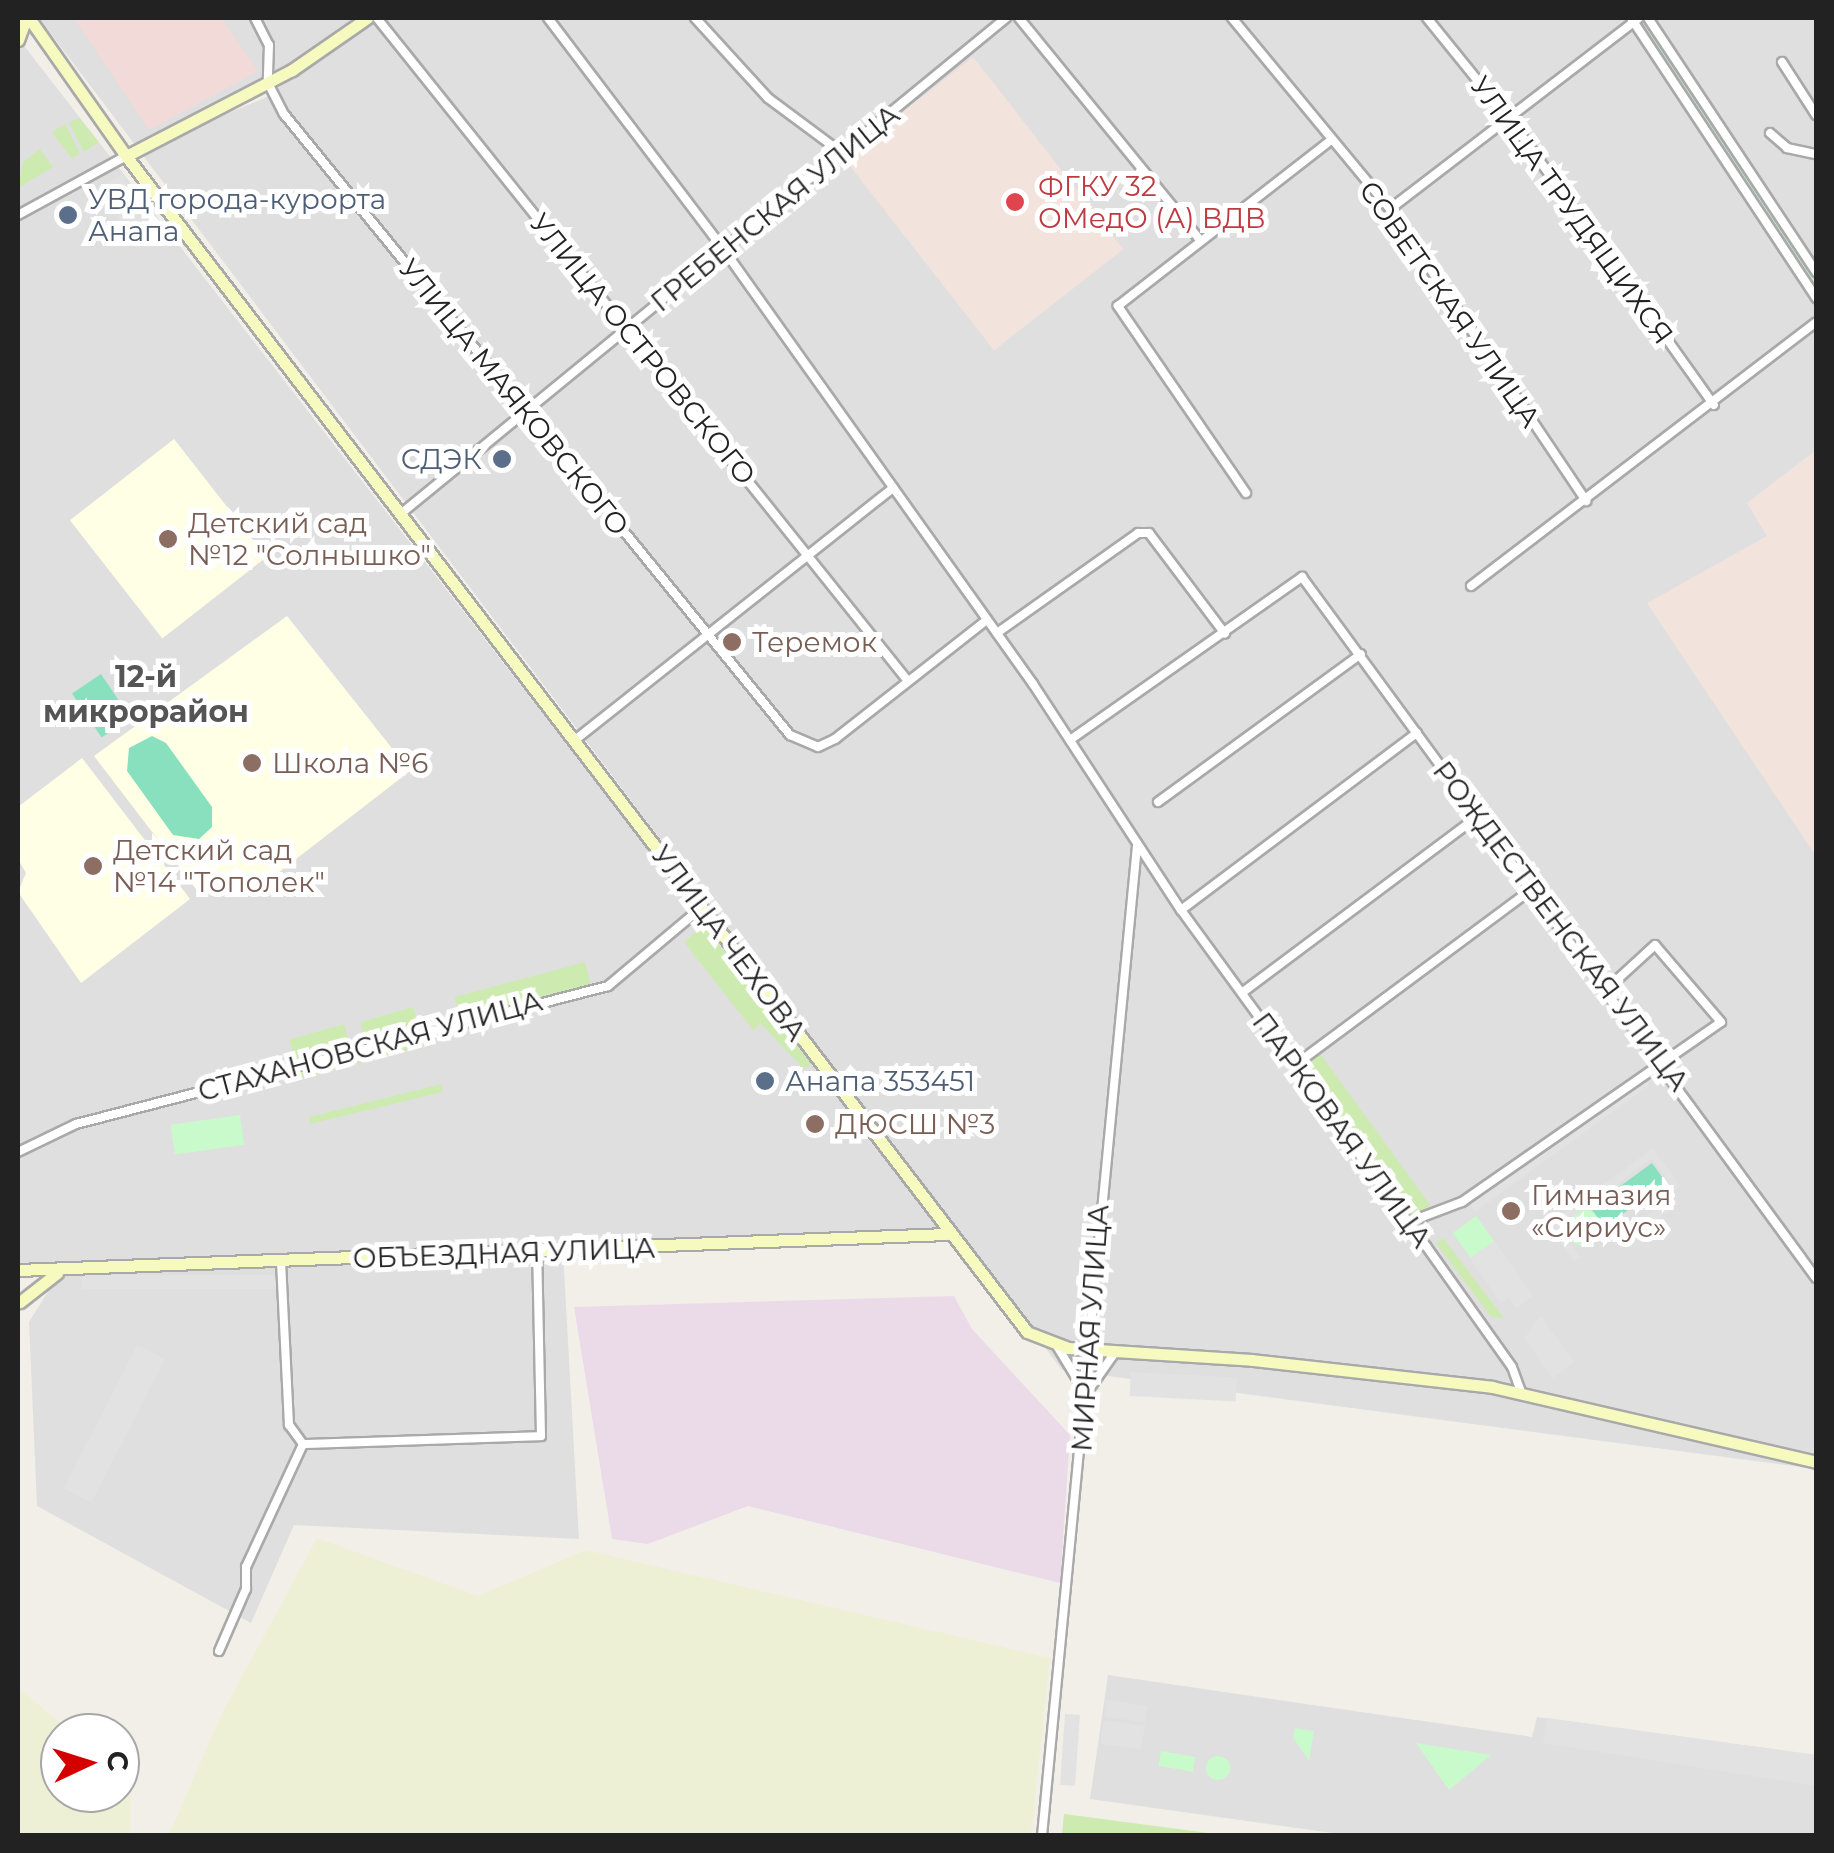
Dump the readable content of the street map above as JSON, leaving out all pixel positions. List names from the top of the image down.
{
  "streets": {
    "main road": ["УЛИЦА ЧЕХОВА", "ОБЪЕЗДНАЯ УЛИЦА"],
    "street": [
      "ГРЕБЕНСКАЯ УЛИЦА",
      "УЛИЦА ТРУДЯЩИХСЯ",
      "СОВЕТСКАЯ УЛИЦА",
      "УЛИЦА ОСТРОВСКОГО",
      "УЛИЦА МАЯКОВСКОГО",
      "РОЖДЕСТВЕНСКАЯ УЛИЦА",
      "СТАХАНОВСКАЯ УЛИЦА",
      "ПАРКОВАЯ УЛИЦА",
      "МИРНАЯ УЛИЦА"
    ]
  },
  "crossings": [
    ["ГРЕБЕНСКАЯ УЛИЦА", "УЛИЦА ОСТРОВСКОГО"],
    ["ГРЕБЕНСКАЯ УЛИЦА", "УЛИЦА МАЯКОВСКОГО"],
    ["ГРЕБЕНСКАЯ УЛИЦА", "УЛИЦА ЧЕХОВА"],
    ["ГРЕБЕНСКАЯ УЛИЦА", "ПАРКОВАЯ УЛИЦА"],
    ["УЛИЦА ОСТРОВСКОГО", "УЛИЦА МАЯКОВСКОГО"],
    ["УЛИЦА ЧЕХОВА", "СТАХАНОВСКАЯ УЛИЦА"],
    ["УЛИЦА ЧЕХОВА", "ПАРКОВАЯ УЛИЦА"],
    ["УЛИЦА ЧЕХОВА", "ОБЪЕЗДНАЯ УЛИЦА"],
    ["УЛИЦА ЧЕХОВА", "МИРНАЯ УЛИЦА"],
    ["ПАРКОВАЯ УЛИЦА", "МИРНАЯ УЛИЦА"]
  ],
  "districts": ["12-й микрорайон"],
  "places": [
    "ФГКУ 32 ОМедО (А) ВДВ",
    "УВД города-курорта Анапа",
    "СДЭК",
    "Детский сад №12 \"Солнышко\"",
    "Теремок",
    "Школа №6",
    "Детский сад №14 \"Тополек\"",
    "Анапа 353451",
    "ДЮСШ №3",
    "Гимназия «Сириус»"
  ],
  "north": "right"
}
